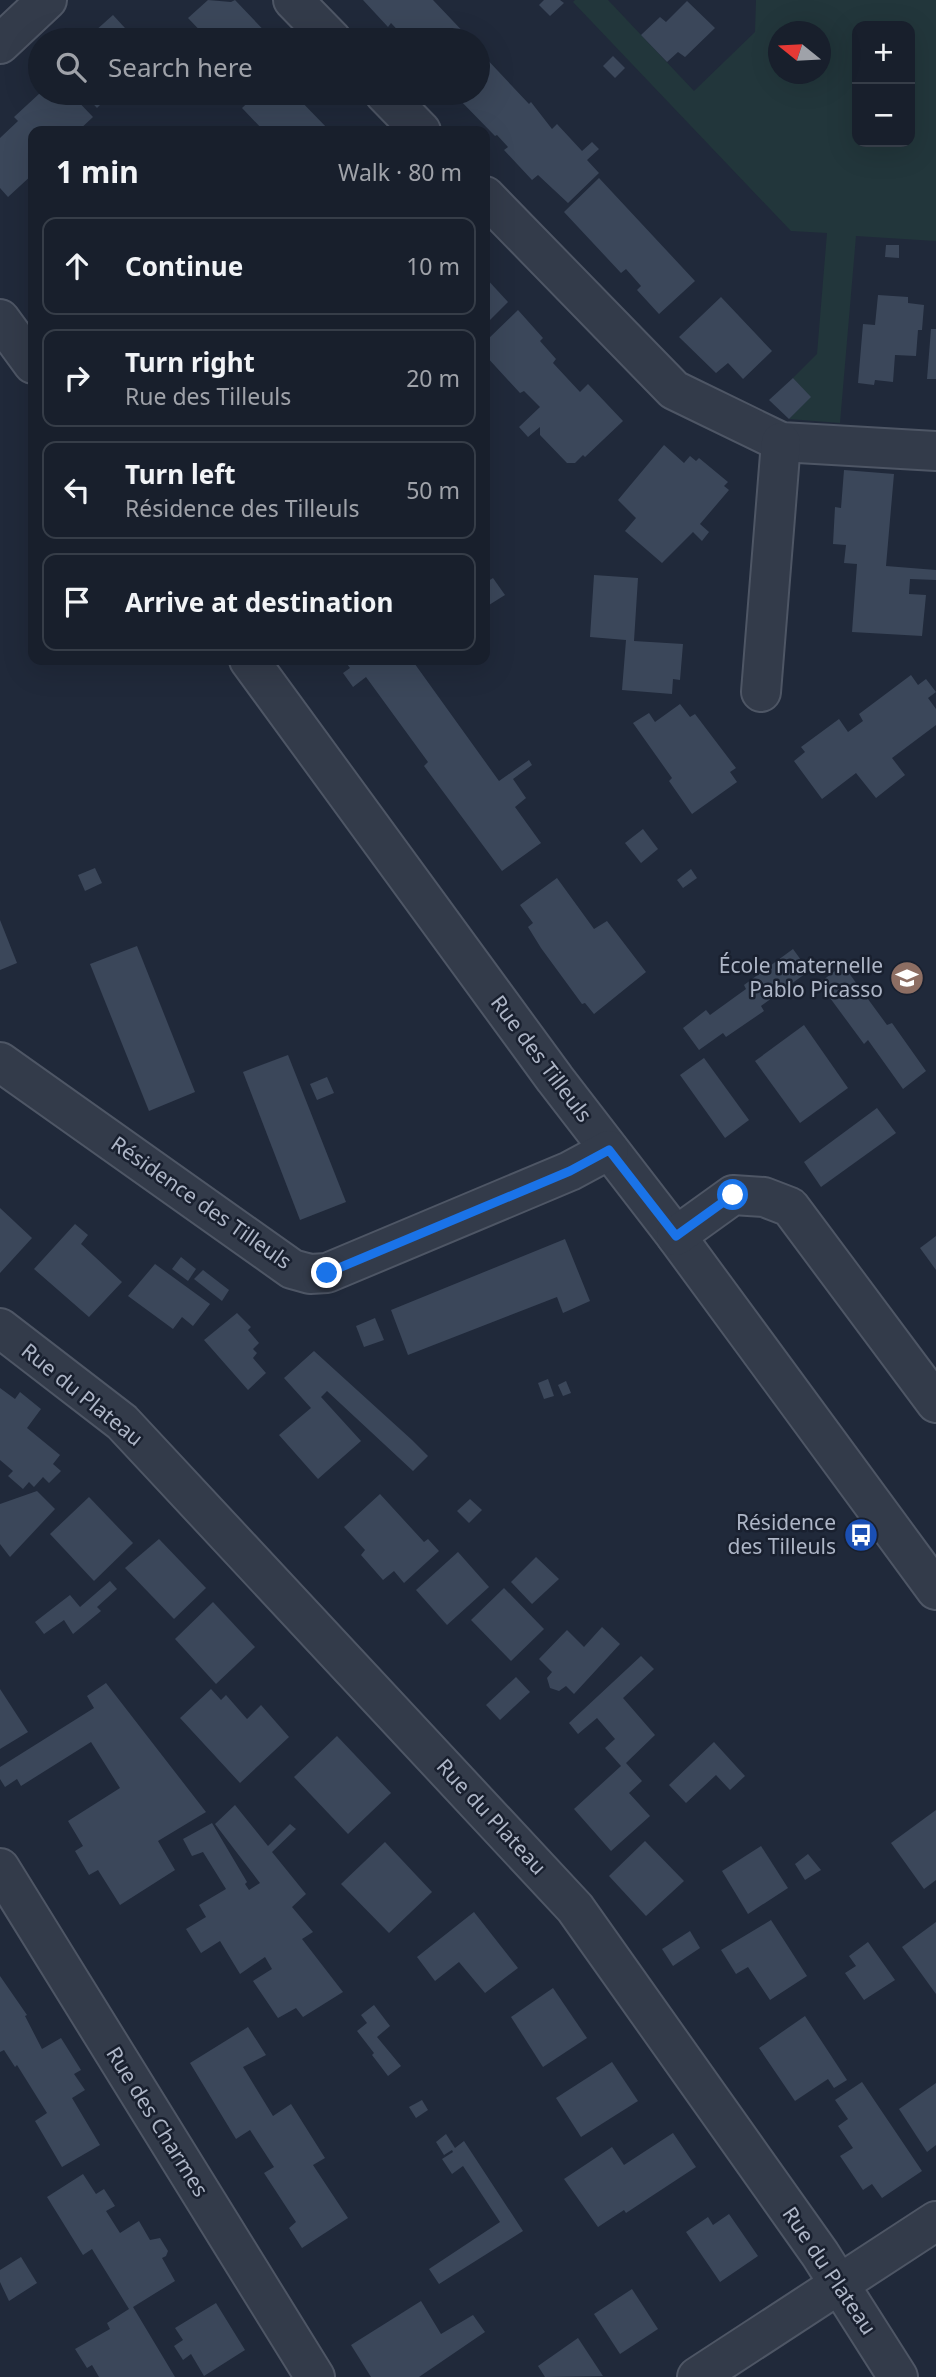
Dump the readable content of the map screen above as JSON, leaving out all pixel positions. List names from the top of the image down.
{
  "streets": {
    "street": [
      "Rue des Tilleuls",
      "Résidence des Tilleuls",
      "Rue du Plateau",
      "Rue des Charmes"
    ]
  },
  "crossings": [
    ["Rue des Tilleuls", "Résidence des Tilleuls"]
  ],
  "places": {
    "school or university": ["École maternelle Pablo Picasso"],
    "bus stop": ["Résidence des Tilleuls"]
  },
  "north": "left",
  "page": {
    "map_buttons": ["+", "−"],
    "search": "Search here",
    "heading": ["1 min", "Walk · 80 m"],
    "list": [
      ["Continue", "10 m"],
      ["Turn right", "Rue des Tilleuls", "20 m"],
      ["Turn left", "Résidence des Tilleuls", "50 m"],
      "Arrive at destination"
    ]
  }
}
